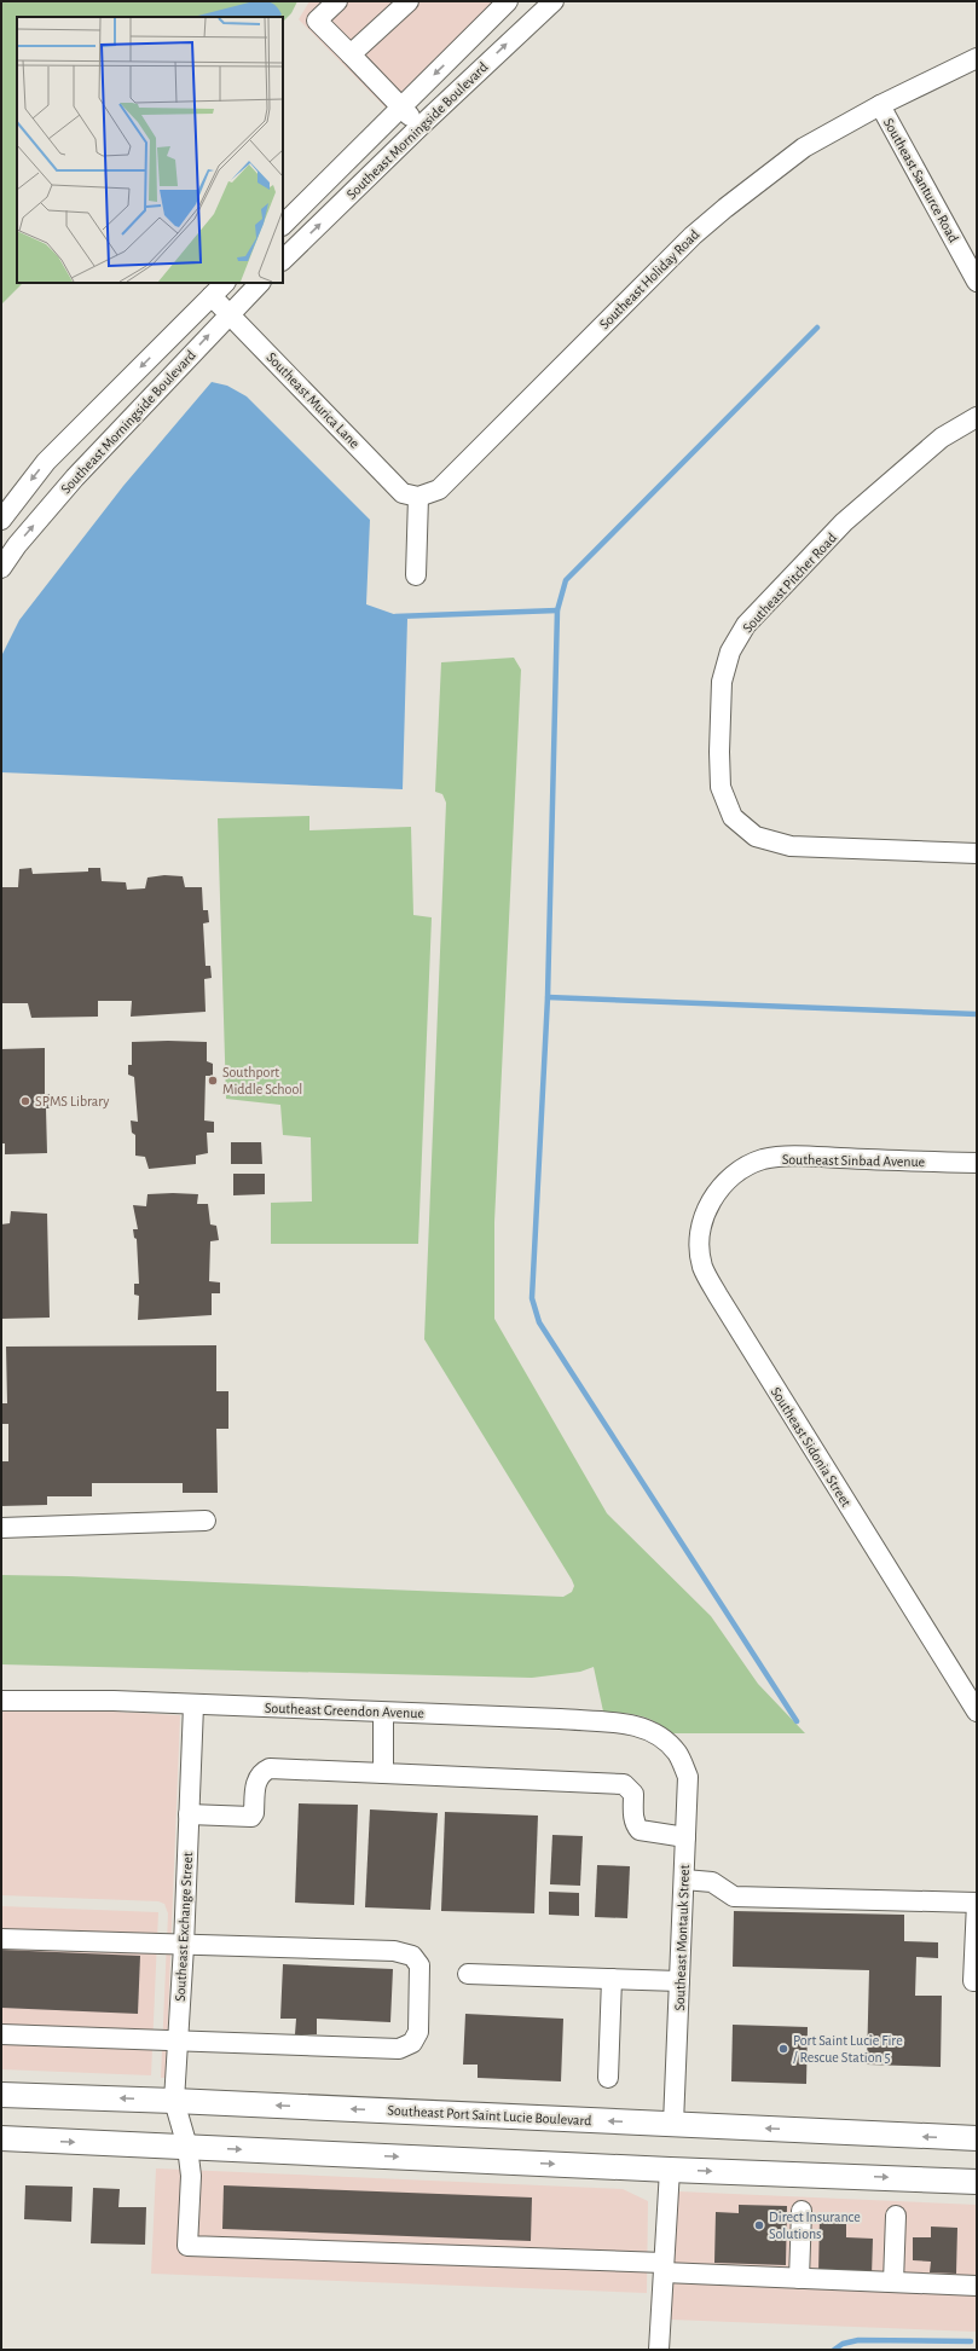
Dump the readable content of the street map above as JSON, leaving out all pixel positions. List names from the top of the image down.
{
  "streets": {
    "main road": ["Southeast Port Saint Lucie Boulevard"],
    "street": [
      "Southeast Morningside Boulevard",
      "Southeast Santurce Road",
      "Southeast Holiday Road",
      "Southeast Murica Lane",
      "Southeast Pitcher Road",
      "Southeast Sinbad Avenue",
      "Southeast Sidonia Street",
      "Southeast Greendon Avenue",
      "Southeast Exchange Street",
      "Southeast Montauk Street"
    ]
  },
  "crossings": [
    ["Southeast Morningside Boulevard", "Southeast Murica Lane"],
    ["Southeast Santurce Road", "Southeast Holiday Road"],
    ["Southeast Holiday Road", "Southeast Murica Lane"],
    ["Southeast Sinbad Avenue", "Southeast Sidonia Street"],
    ["Southeast Greendon Avenue", "Southeast Exchange Street"],
    ["Southeast Greendon Avenue", "Southeast Montauk Street"],
    ["Southeast Exchange Street", "Southeast Port Saint Lucie Boulevard"],
    ["Southeast Montauk Street", "Southeast Port Saint Lucie Boulevard"]
  ],
  "places": [
    "Southport Middle School",
    "SPMS Library",
    "Port Saint Lucie Fire / Rescue Station 5",
    "Direct Insurance Solutions"
  ]
}
